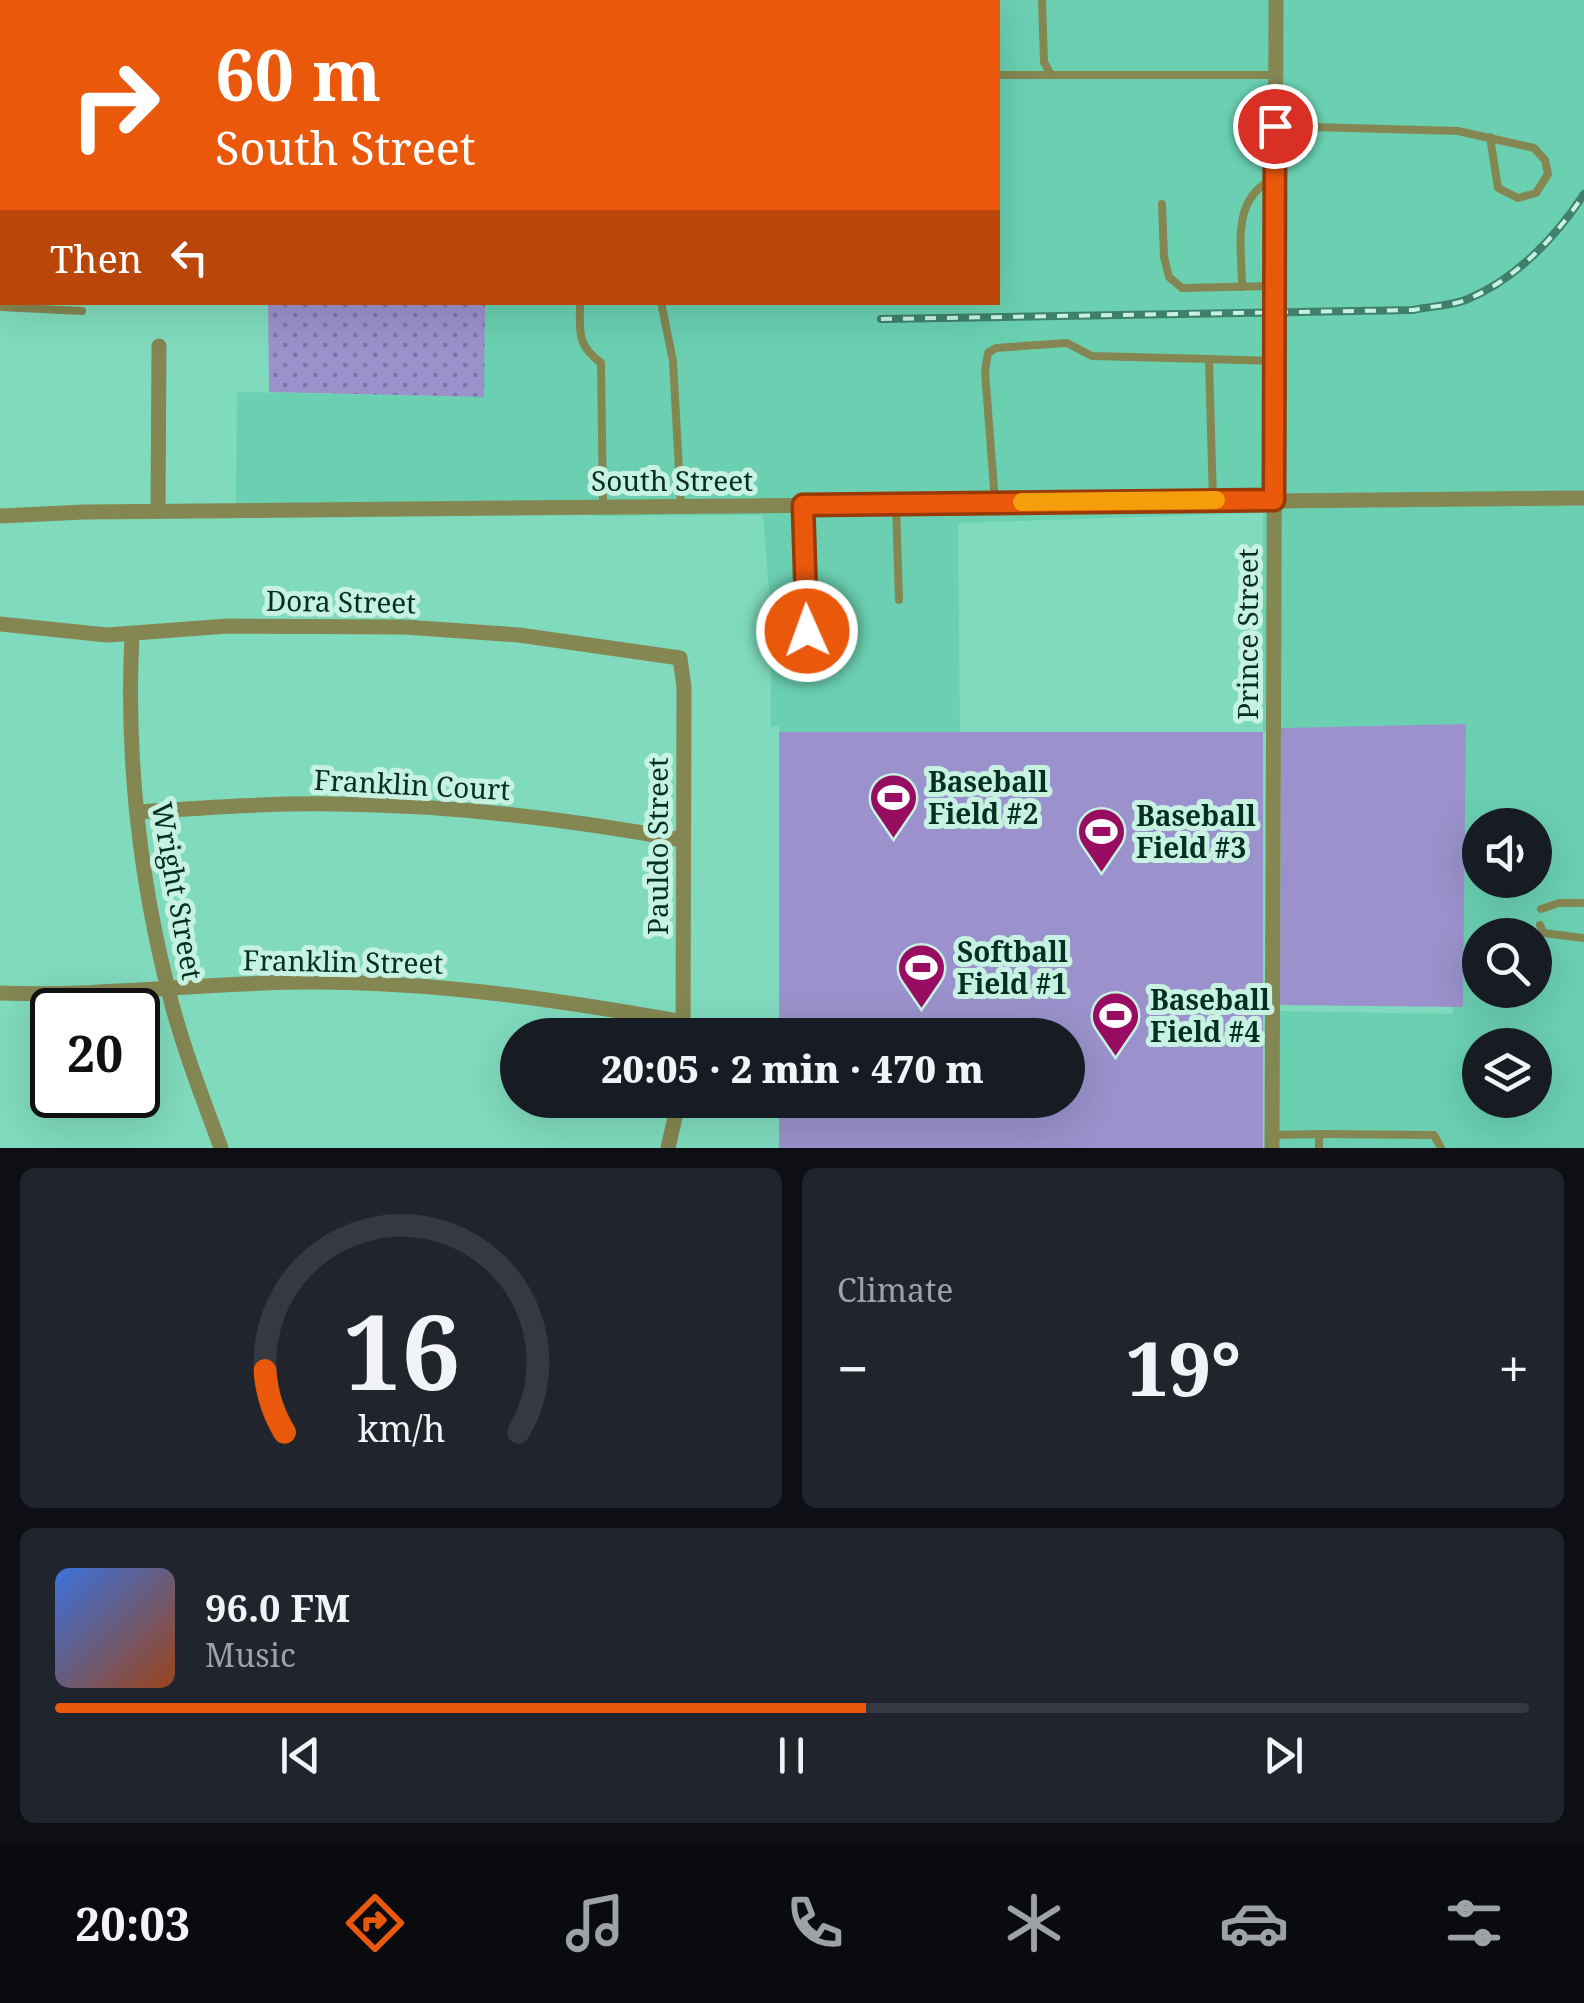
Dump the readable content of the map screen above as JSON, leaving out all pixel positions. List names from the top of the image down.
{
  "streets": {
    "street": [
      "South Street",
      "Dora Street",
      "Prince Street",
      "Franklin Court",
      "Pauldo Street",
      "Wright Street",
      "Franklin Street"
    ]
  },
  "crossings": [
    ["South Street", "Prince Street"],
    ["Dora Street", "Pauldo Street"],
    ["Dora Street", "Wright Street"],
    ["Franklin Court", "Pauldo Street"],
    ["Franklin Court", "Wright Street"],
    ["Wright Street", "Franklin Street"]
  ],
  "places": {
    "sports": [
      "Baseball Field #2",
      "Baseball Field #3",
      "Softball Field #1",
      "Baseball Field #4"
    ]
  },
  "page": {
    "turn": ["60 m", "South Street"],
    "then": "Then",
    "limit": "20",
    "trip": "20:05 · 2 min · 470 m",
    "tile": "Climate",
    "heat": ["−", "19°", "+"],
    "song": ["96.0 FM", "Music"],
    "tabs": "20:03",
    "gauge": ["16", "km/h"]
  }
}
